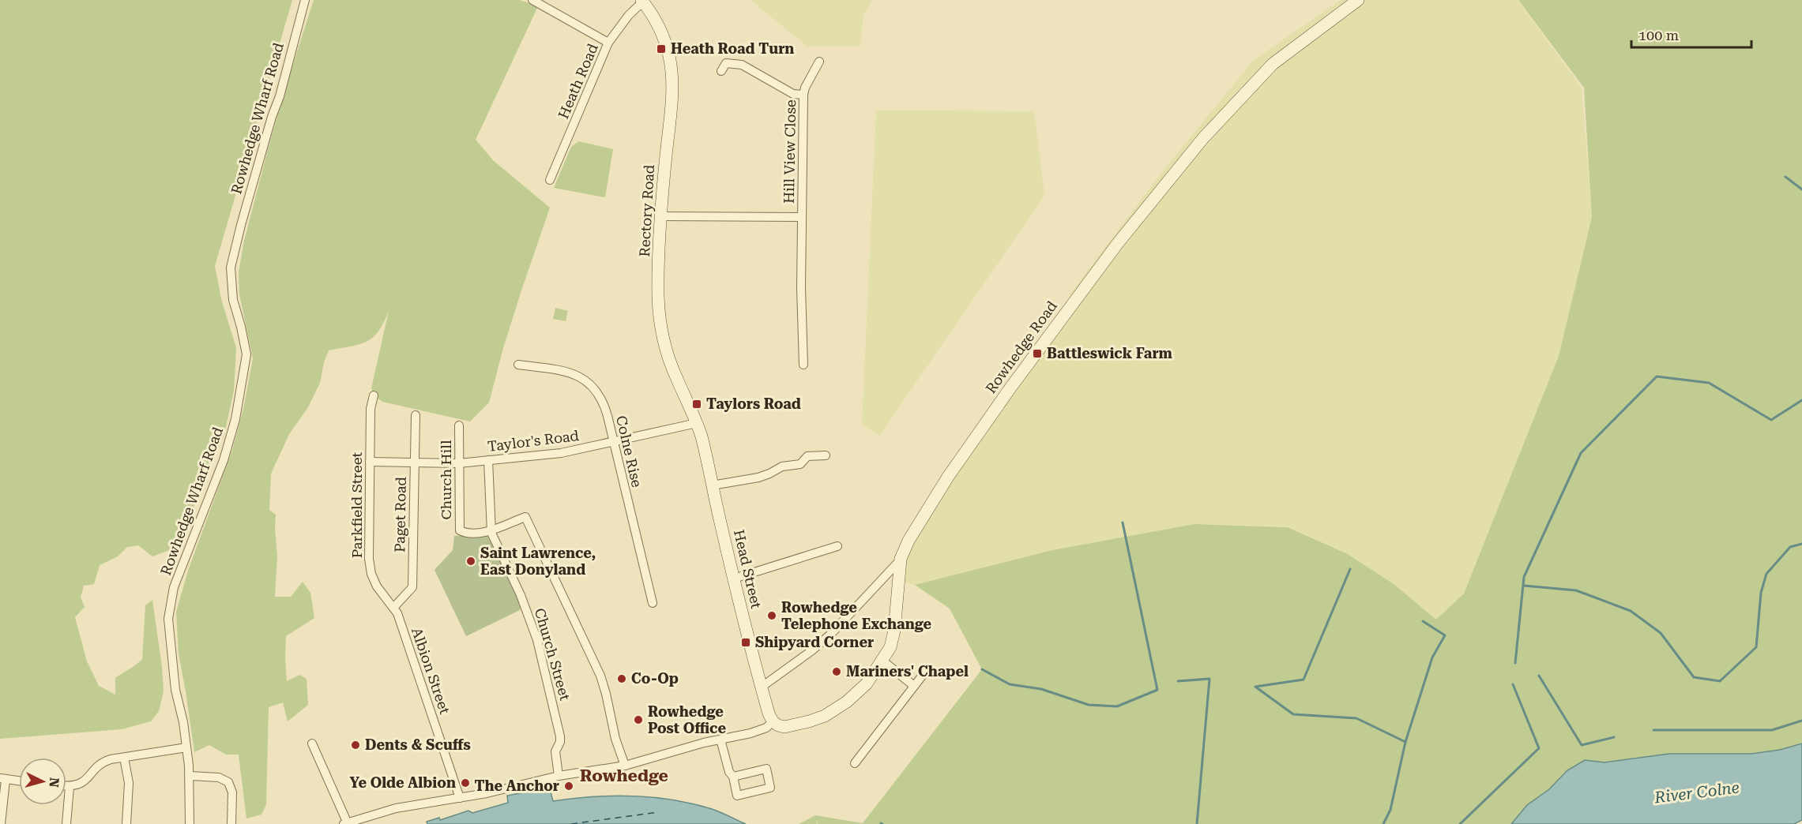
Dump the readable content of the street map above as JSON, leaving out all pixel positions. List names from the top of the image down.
{
  "streets": {
    "street": [
      "Heath Road",
      "Rowhedge Wharf Road",
      "Hill View Close",
      "Rectory Road",
      "Rowhedge Road",
      "Taylor's Road",
      "Colne Rise",
      "Church Hill",
      "Parkfield Street",
      "Paget Road",
      "Head Street",
      "Church Street",
      "Albion Street"
    ]
  },
  "crossings": [
    ["Heath Road", "Rectory Road"],
    ["Hill View Close", "Rectory Road"],
    ["Rectory Road", "Taylor's Road"],
    ["Rectory Road", "Head Street"],
    ["Rowhedge Road", "Head Street"],
    ["Taylor's Road", "Colne Rise"],
    ["Taylor's Road", "Church Hill"],
    ["Taylor's Road", "Parkfield Street"],
    ["Taylor's Road", "Paget Road"],
    ["Taylor's Road", "Head Street"],
    ["Taylor's Road", "Church Street"],
    ["Church Hill", "Church Street"],
    ["Parkfield Street", "Paget Road"],
    ["Parkfield Street", "Albion Street"],
    ["Paget Road", "Albion Street"]
  ],
  "districts": ["Rowhedge"],
  "water": ["River Colne"],
  "places": {
    "transit": [
      "Heath Road Turn",
      "Battleswick Farm",
      "Taylors Road",
      "Shipyard Corner"
    ],
    "other": [
      "Saint Lawrence, East Donyland",
      "Rowhedge Telephone Exchange",
      "Mariners' Chapel",
      "Co-Op",
      "Rowhedge Post Office",
      "Dents & Scuffs",
      "Ye Olde Albion",
      "The Anchor"
    ]
  },
  "scale_bar": "100 m",
  "north": "right"
}
